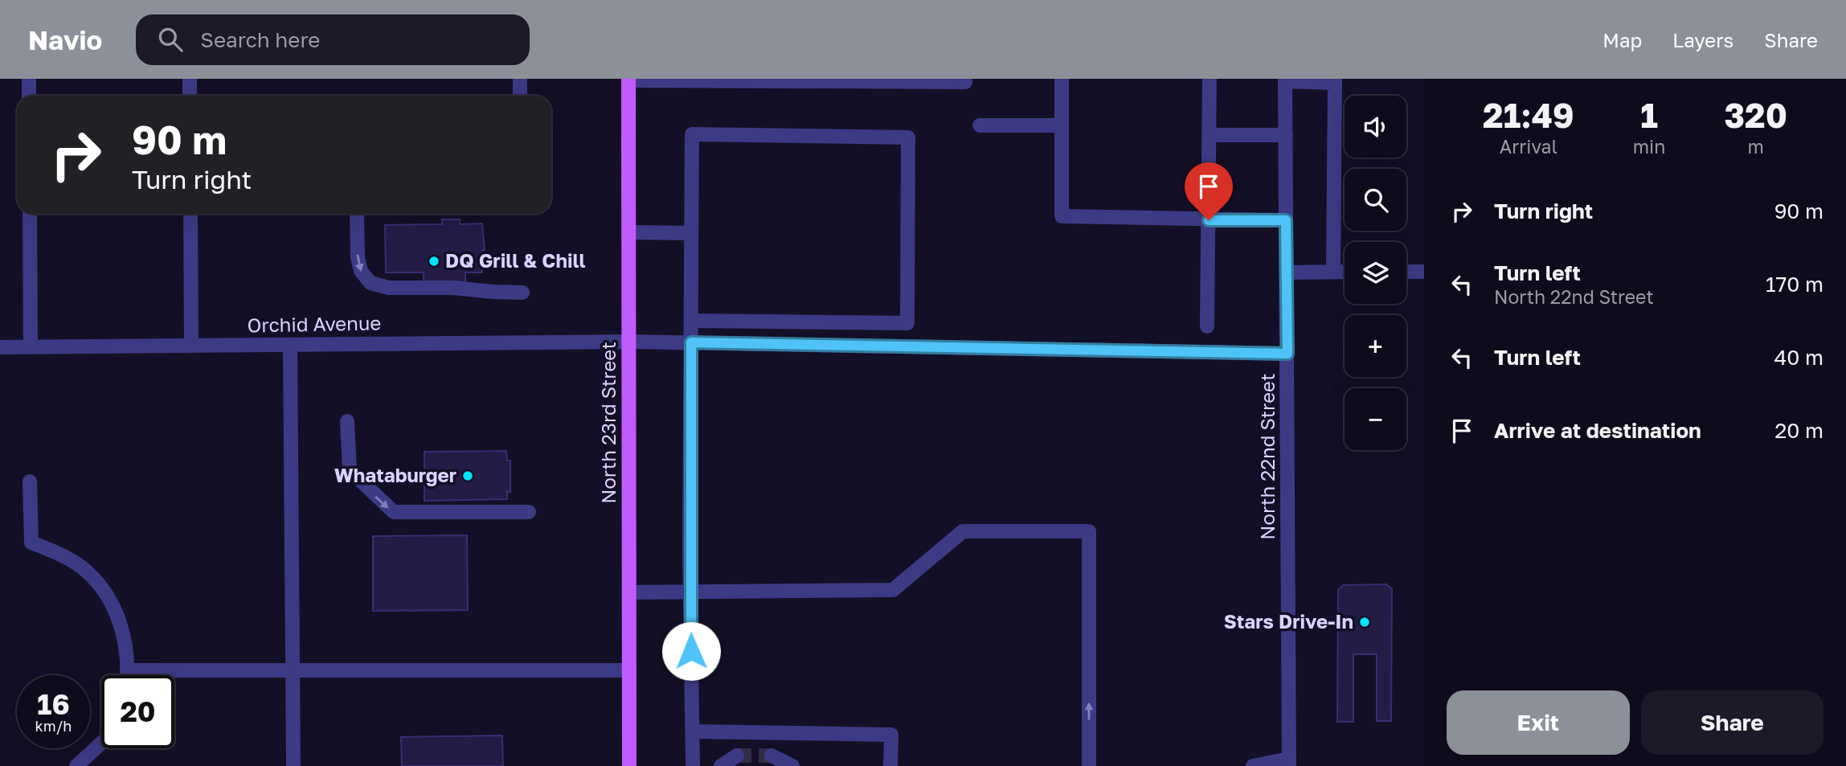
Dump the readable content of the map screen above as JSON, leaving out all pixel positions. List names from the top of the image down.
{
  "streets": {
    "main road": ["North 23rd Street"],
    "street": ["Orchid Avenue", "North 22nd Street"]
  },
  "crossings": [
    ["Orchid Avenue", "North 23rd Street"],
    ["Orchid Avenue", "North 22nd Street"]
  ],
  "places": ["DQ Grill & Chill", "Whataburger", "Stars Drive-In"],
  "page": {
    "header": "Navio",
    "search": "Search here",
    "nav": ["Map", "Layers", "Share"],
    "eta": [
      "21:49",
      "Arrival",
      "1",
      "min",
      "320",
      "m"
    ],
    "map_buttons": ["+", "−"],
    "turn": ["90 m", "Turn right"],
    "list": [
      {
        "name": "Turn right",
        "value": "90 m"
      },
      {
        "name": "Turn left",
        "note": "North 22nd Street",
        "value": "170 m"
      },
      {
        "name": "Turn left",
        "value": "40 m"
      },
      {
        "name": "Arrive at destination",
        "value": "20 m"
      }
    ],
    "speed": "16 km/h",
    "limit": "20",
    "buttons": ["Exit", "Share"]
  }
}
